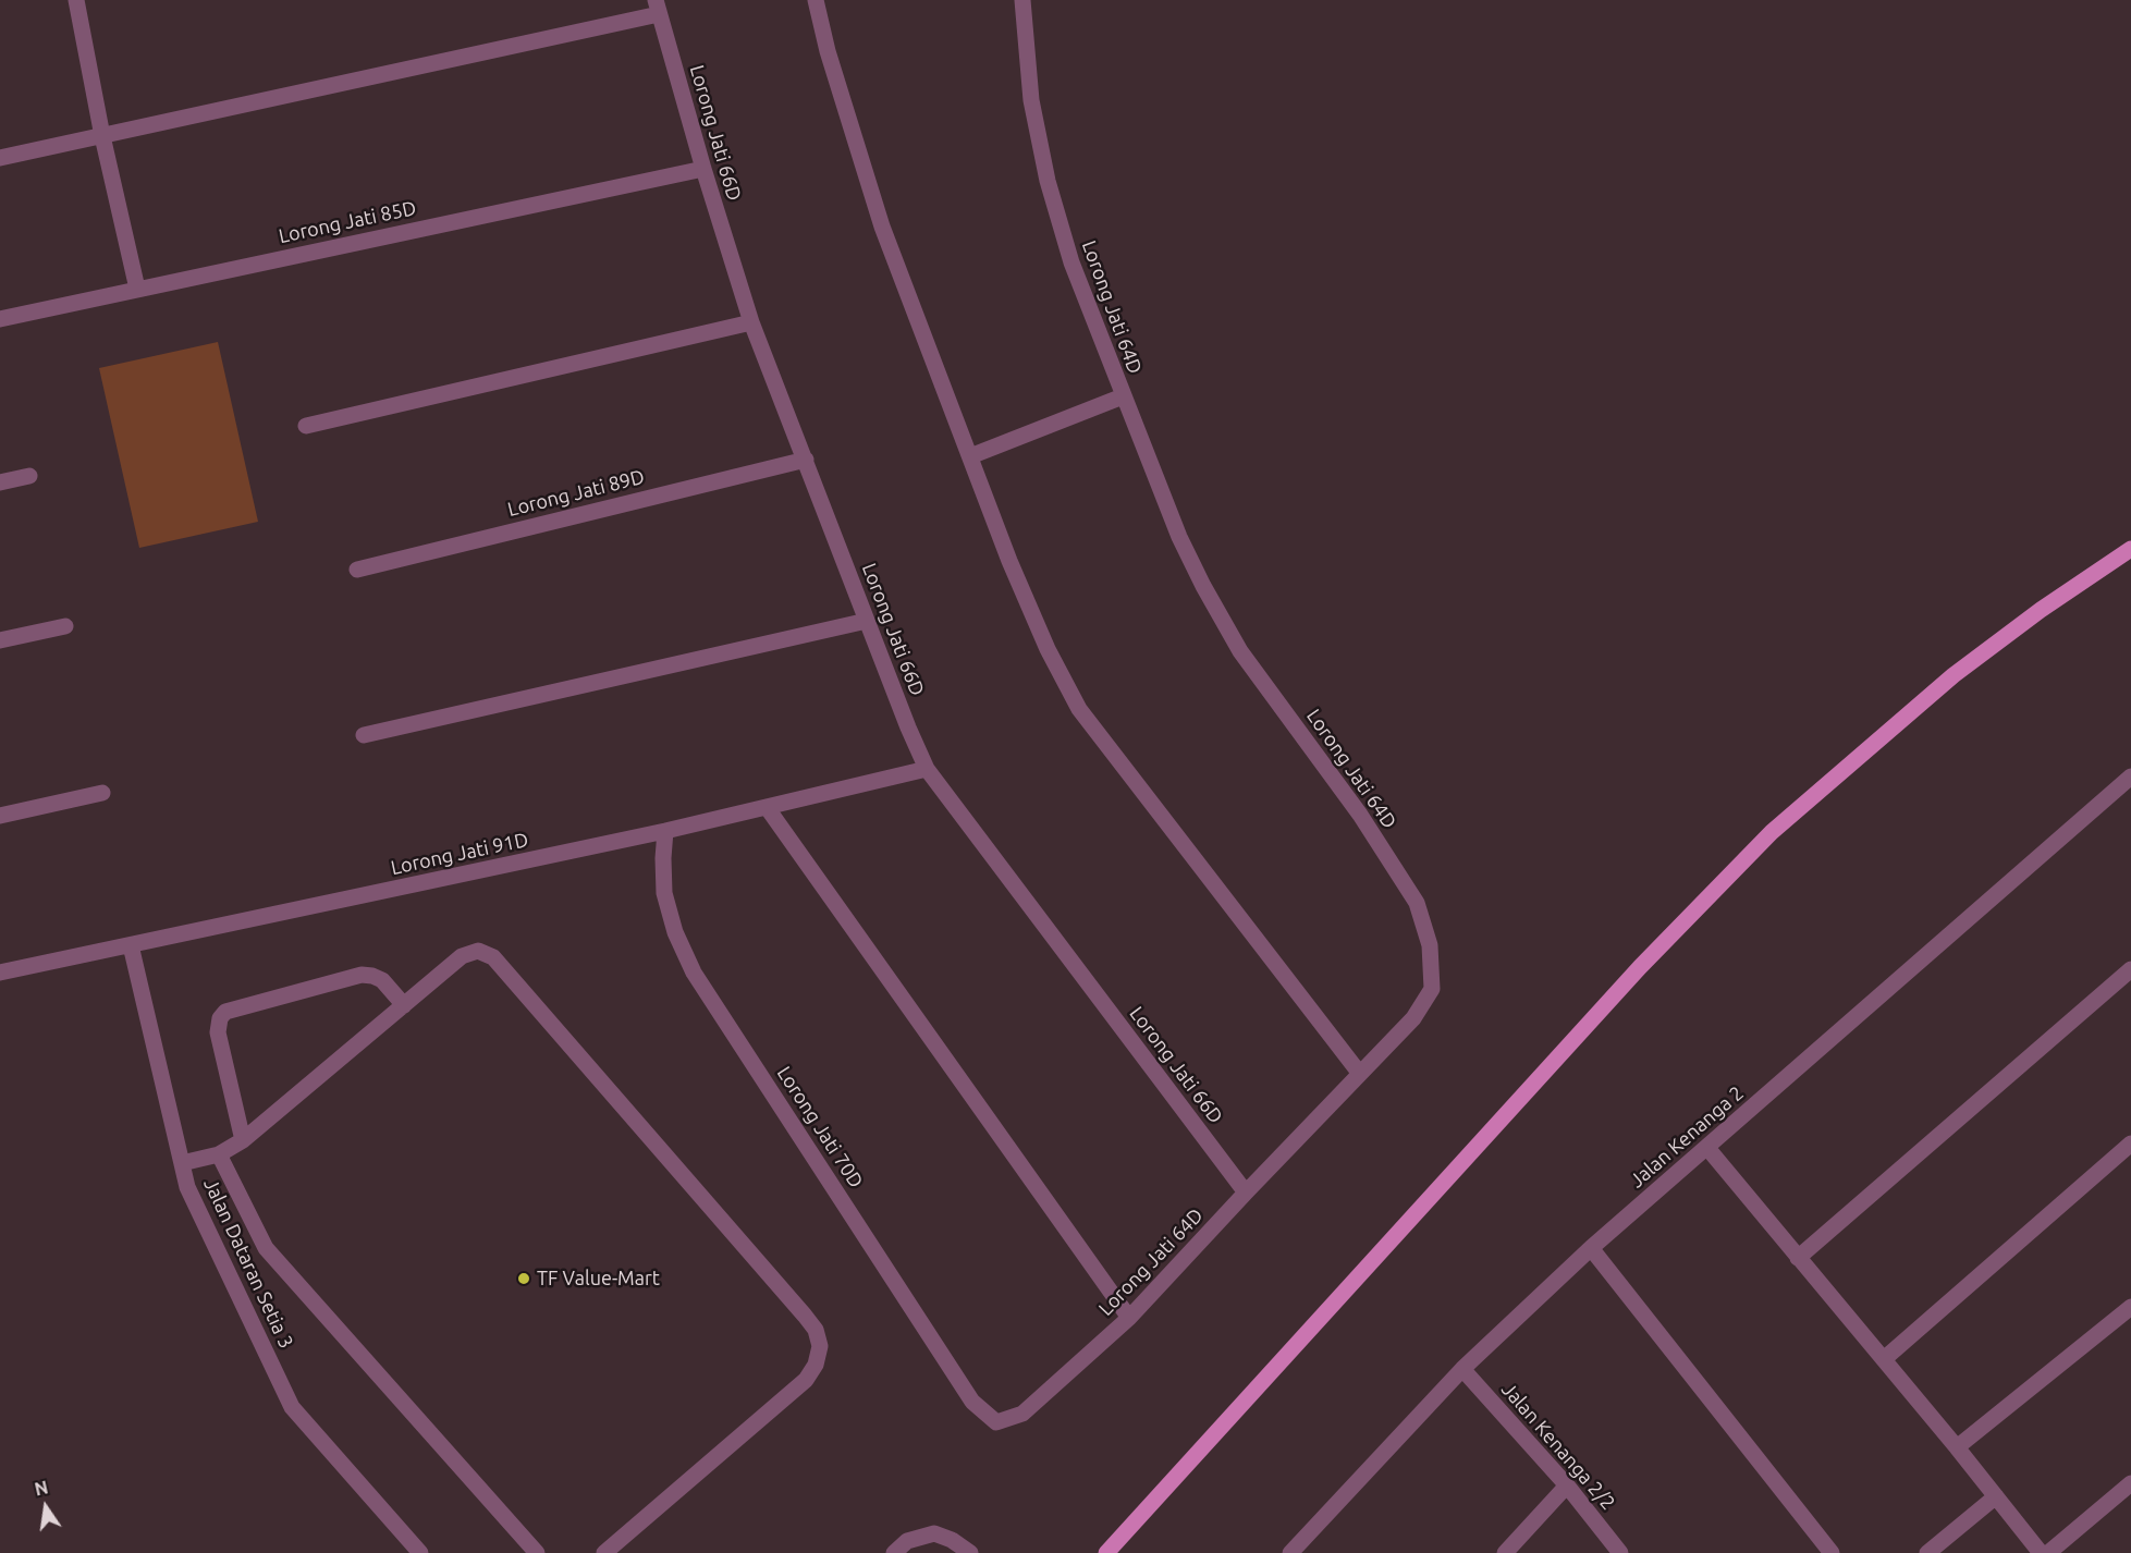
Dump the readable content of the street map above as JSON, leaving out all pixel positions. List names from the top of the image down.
{
  "streets": {
    "street": [
      "Lorong Jati 66D",
      "Lorong Jati 85D",
      "Lorong Jati 64D",
      "Lorong Jati 89D",
      "Lorong Jati 91D",
      "Lorong Jati 70D",
      "Jalan Kenanga 2",
      "Jalan Dataran Setia 3",
      "Jalan Kenanga 2/2"
    ]
  },
  "crossings": [
    ["Lorong Jati 66D", "Lorong Jati 85D"],
    ["Lorong Jati 66D", "Lorong Jati 64D"],
    ["Lorong Jati 66D", "Lorong Jati 89D"],
    ["Lorong Jati 66D", "Lorong Jati 91D"],
    ["Lorong Jati 64D", "Lorong Jati 70D"],
    ["Lorong Jati 91D", "Lorong Jati 70D"],
    ["Lorong Jati 91D", "Jalan Dataran Setia 3"],
    ["Jalan Kenanga 2", "Jalan Kenanga 2/2"]
  ],
  "places": ["TF Value-Mart"],
  "north": "top"
}
